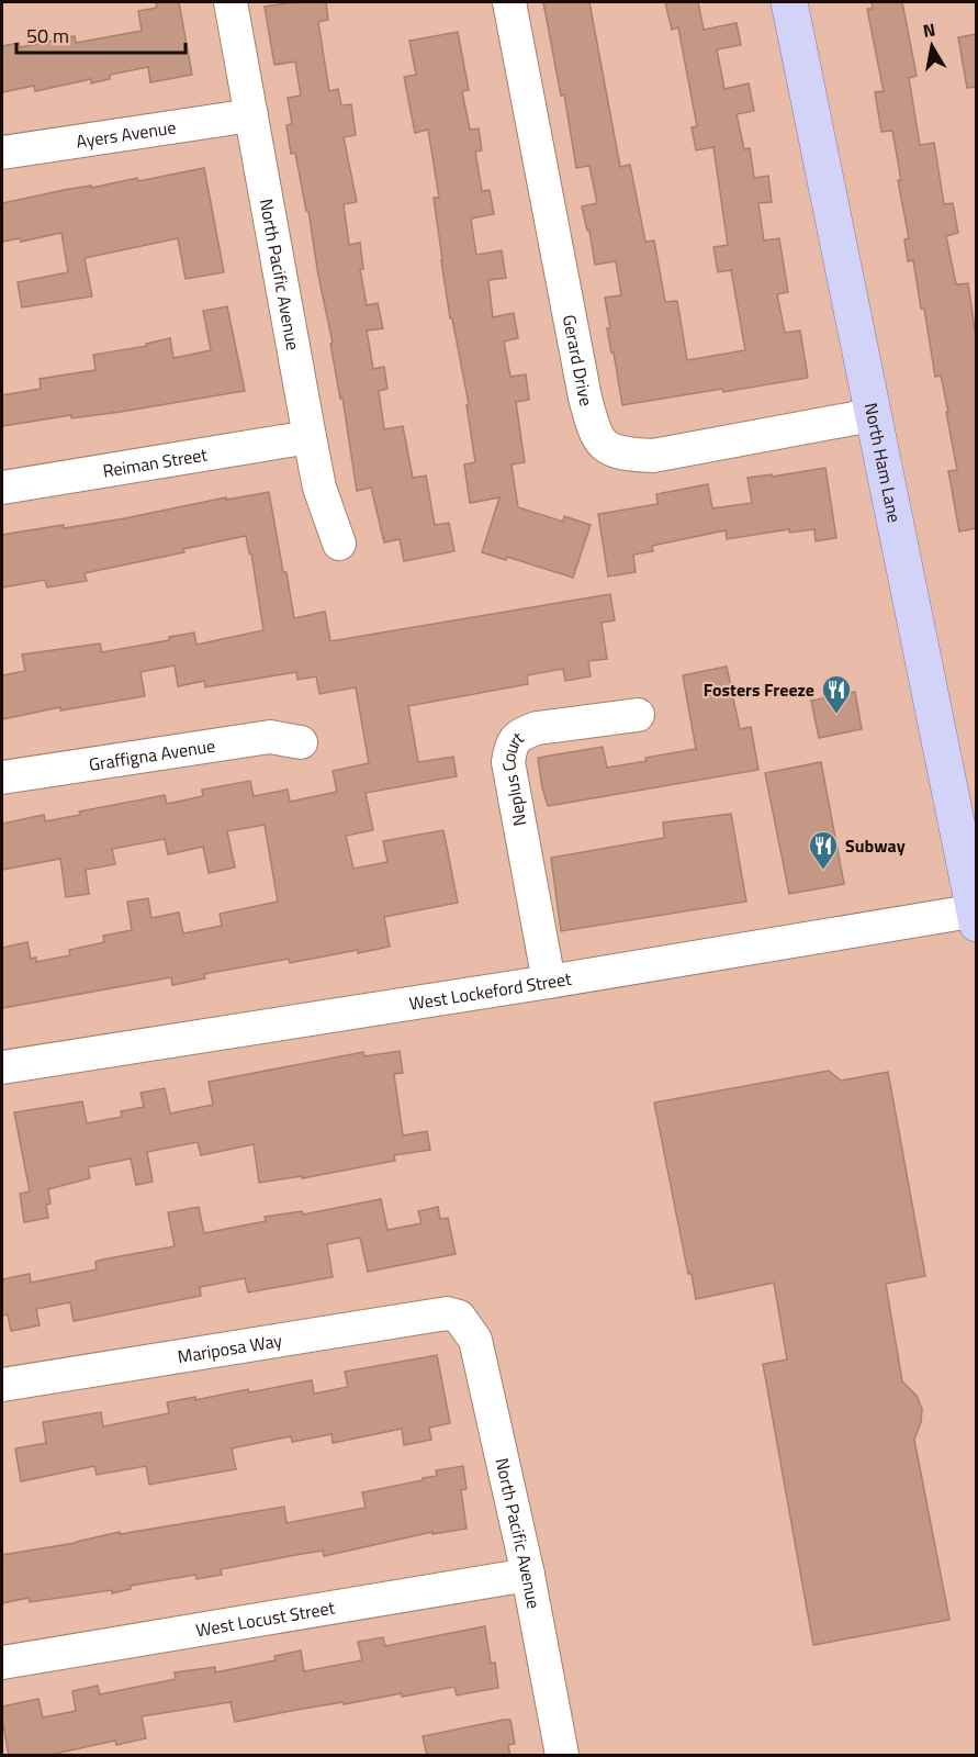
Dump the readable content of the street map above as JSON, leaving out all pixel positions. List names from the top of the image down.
{
  "streets": {
    "main road": ["North Ham Lane"],
    "street": [
      "Ayers Avenue",
      "North Pacific Avenue",
      "Gerard Drive",
      "Reiman Street",
      "Graffigna Avenue",
      "Neplus Court",
      "West Lockeford Street",
      "Mariposa Way",
      "West Locust Street"
    ]
  },
  "crossings": [
    ["Ayers Avenue", "North Pacific Avenue"],
    ["North Pacific Avenue", "Reiman Street"],
    ["North Pacific Avenue", "Mariposa Way"],
    ["North Pacific Avenue", "West Locust Street"],
    ["Gerard Drive", "North Ham Lane"],
    ["North Ham Lane", "West Lockeford Street"],
    ["Neplus Court", "West Lockeford Street"]
  ],
  "places": {
    "restaurant": ["Fosters Freeze", "Subway"]
  },
  "scale_bar": "50 m",
  "north": "top"
}
